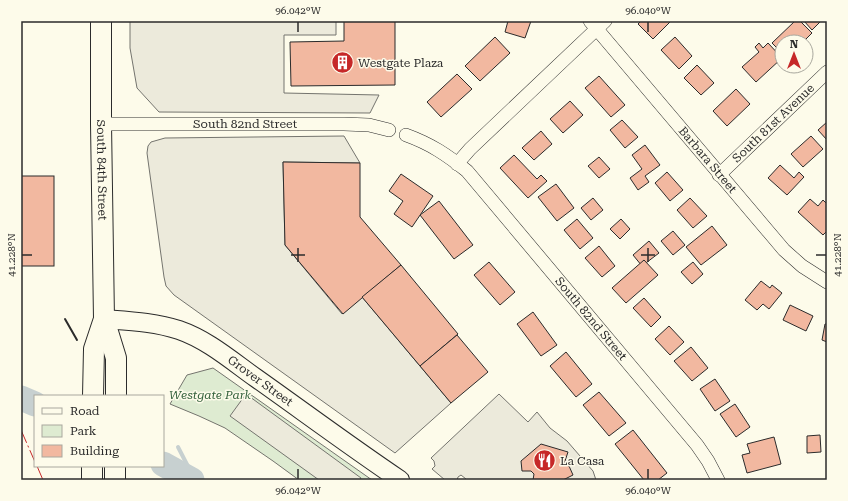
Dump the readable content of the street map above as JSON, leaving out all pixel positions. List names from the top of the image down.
{
  "streets": {
    "main road": ["South 84th Street"],
    "street": [
      "South 81st Avenue",
      "South 82nd Street",
      "Barbara Street",
      "Grover Street"
    ]
  },
  "crossings": [
    ["South 81st Avenue", "Barbara Street"],
    ["South 82nd Street", "South 84th Street"],
    ["South 84th Street", "Grover Street"]
  ],
  "parks": ["Westgate Park"],
  "places": {
    "building": ["Westgate Plaza"],
    "restaurant": ["La Casa"]
  },
  "legend": ["Road", "Park", "Building"],
  "north": "top",
  "coordinates": ["96.042°W", "96.040°W", "41.228°N"]
}
